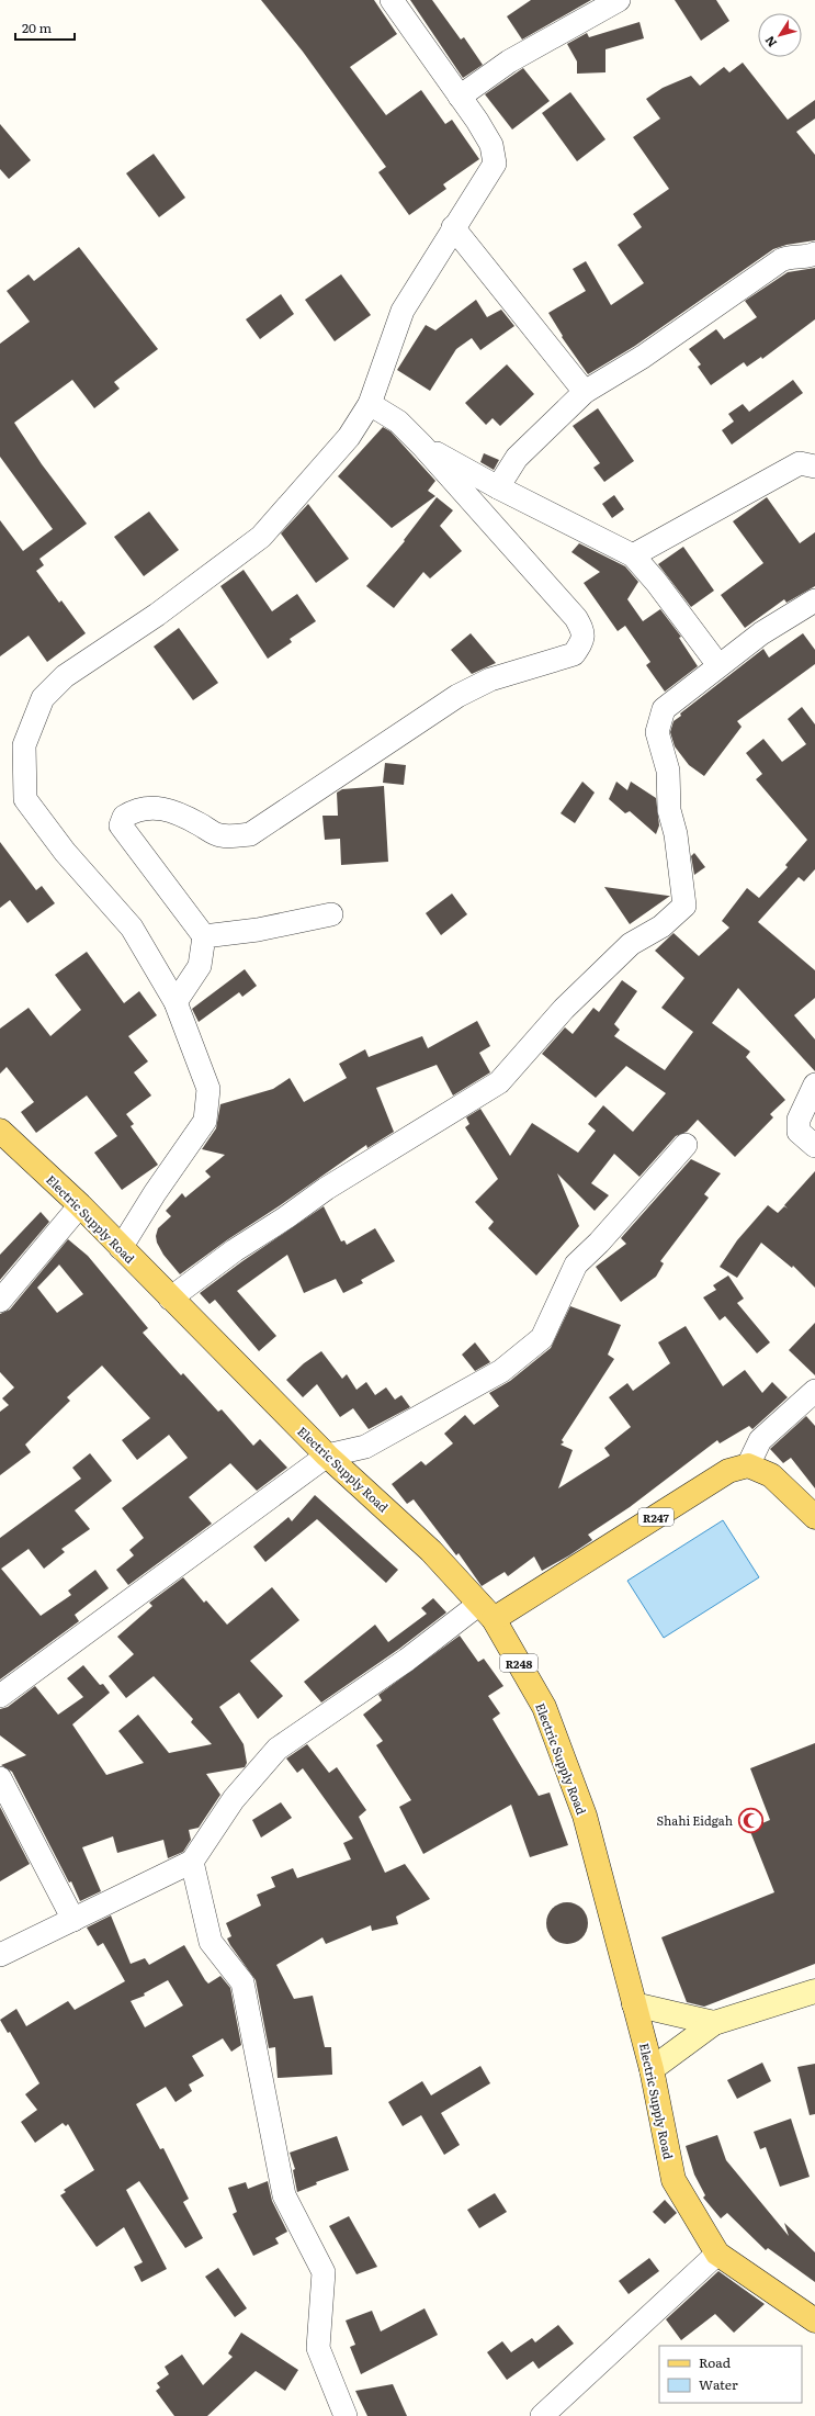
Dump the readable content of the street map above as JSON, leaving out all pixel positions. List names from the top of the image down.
{
  "streets": {
    "main road": ["Electric Supply Road", "R247", "R248"]
  },
  "crossings": [
    ["Electric Supply Road", "R247"]
  ],
  "places": {
    "mosque": ["Shahi Eidgah"]
  },
  "legend": ["Road", "Water"],
  "scale_bar": "20 m",
  "north": "bottom left"
}
